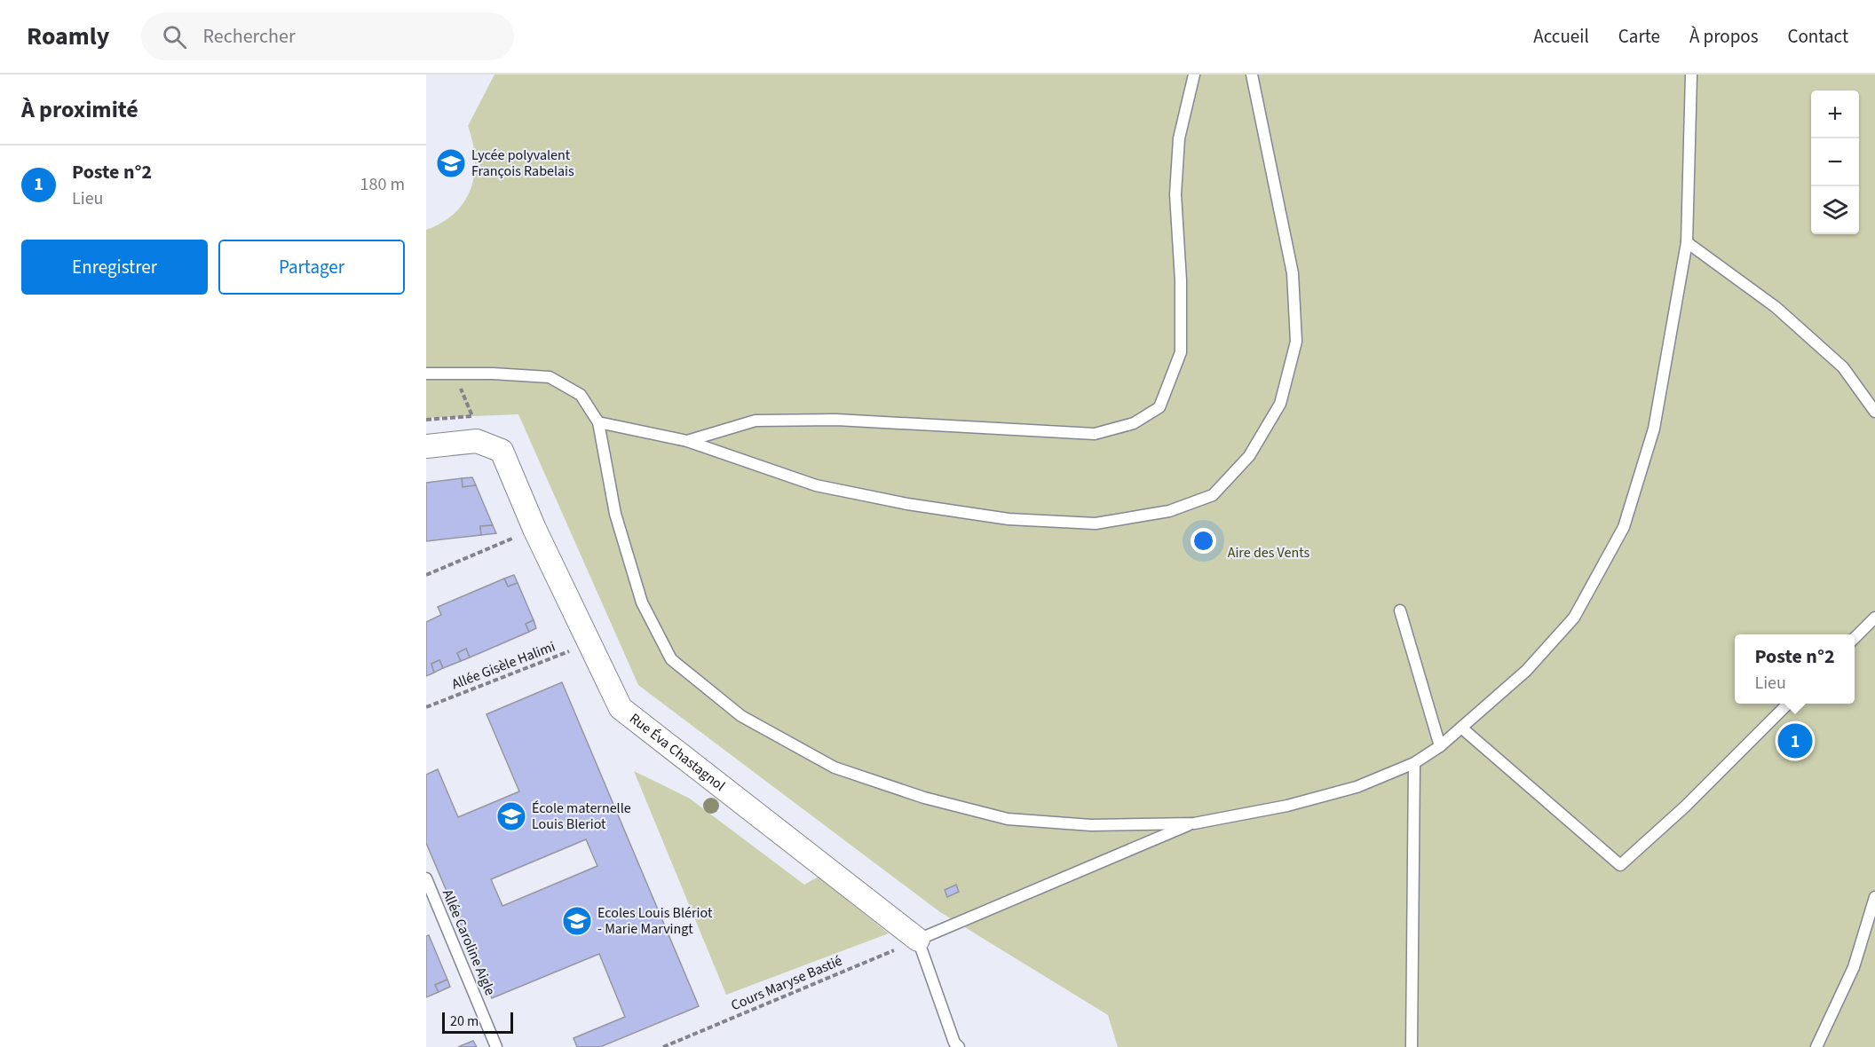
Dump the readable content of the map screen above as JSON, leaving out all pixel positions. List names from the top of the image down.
{
  "streets": {
    "street": ["Rue Éva Chastagnol"],
    "lane": ["Allée Caroline Aigle"],
    "path": ["Allée Gisèle Halimi", "Cours Maryse Bastié"]
  },
  "crossings": [
    ["Allée Gisèle Halimi", "Rue Éva Chastagnol"],
    ["Rue Éva Chastagnol", "Cours Maryse Bastié"]
  ],
  "parks": ["Aire des Vents"],
  "places": {
    "school or university": ["Lycée polyvalent François Rabelais", "École maternelle Louis Bleriot", "Ecoles Louis Blériot - Marie Marvingt"]
  },
  "scale_bar": "20 m",
  "page": {
    "header": "Roamly",
    "search": "Rechercher",
    "nav": [
      "Accueil",
      "Carte",
      "À propos",
      "Contact"
    ],
    "heading": "À proximité",
    "map_buttons": ["+", "−"],
    "list": [
      {
        "mark": "1",
        "name": "Poste n°2",
        "note": "Lieu",
        "value": "180 m"
      }
    ],
    "buttons": ["Enregistrer", "Partager"],
    "popup": ["Poste n°2", "Lieu"],
    "pins": "1",
    "scale": "20 m"
  }
}
